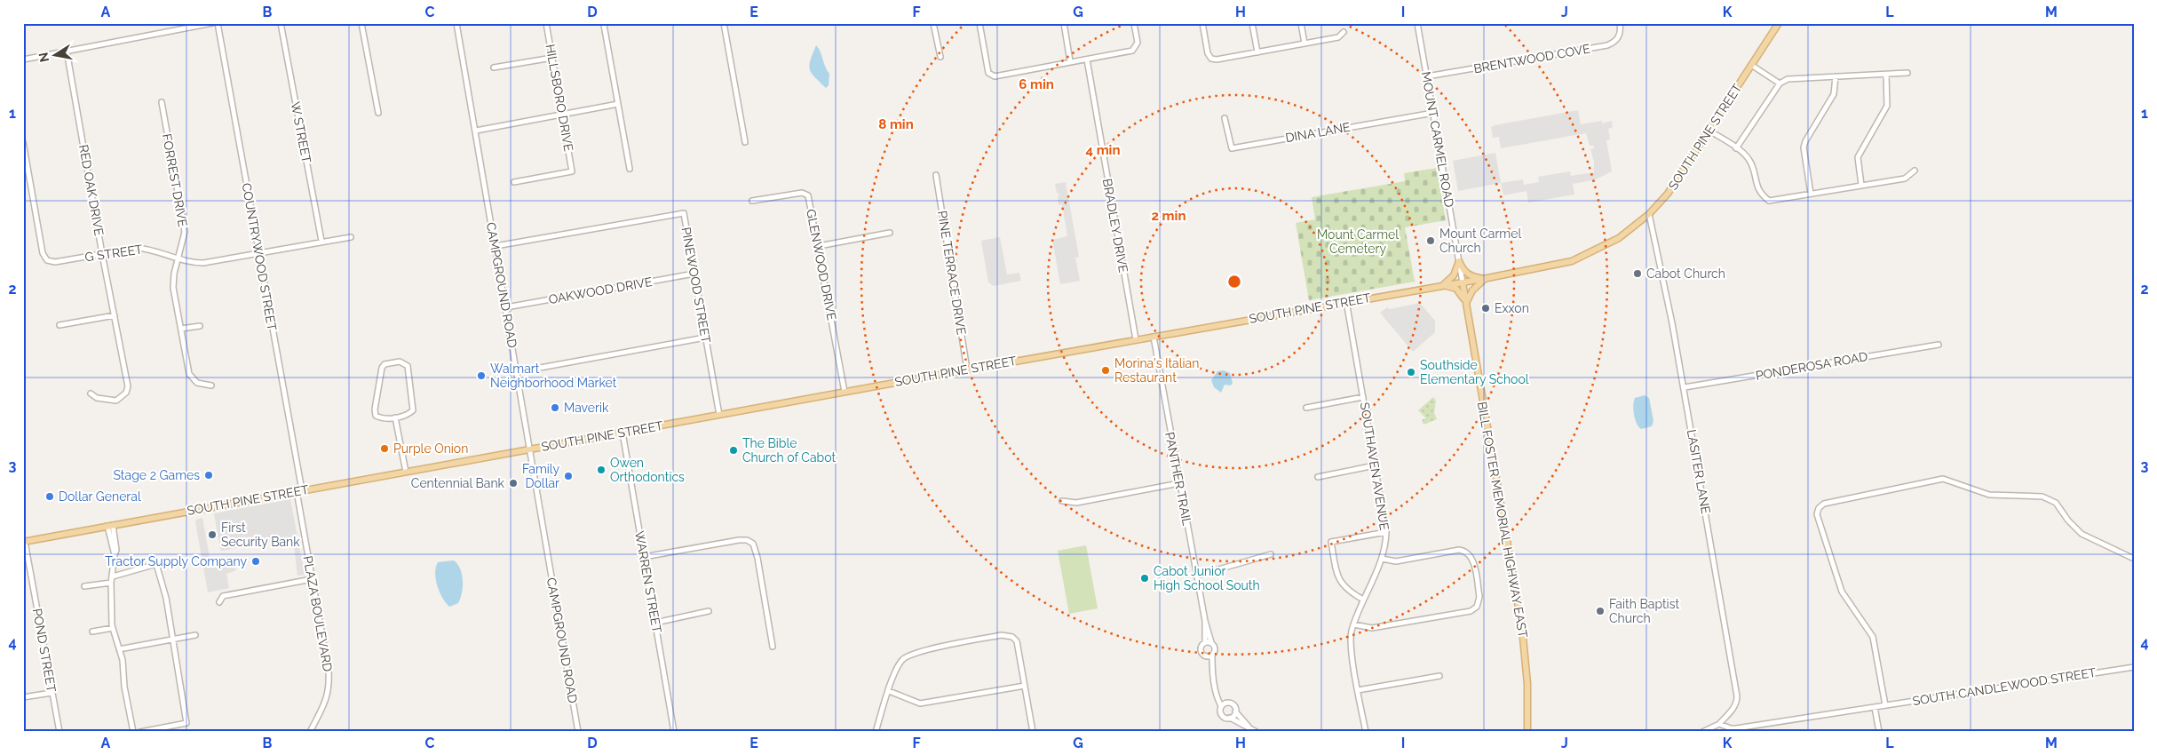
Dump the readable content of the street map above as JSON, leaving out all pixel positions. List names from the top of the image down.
{
  "streets": {
    "main road": ["SOUTH PINE STREET", "BILL FOSTER MEMORIAL HIGHWAY EAST"],
    "street": [
      "BRENTWOOD COVE",
      "HILLSBORO DRIVE",
      "W STREET",
      "DINA LANE",
      "MOUNT CARMEL ROAD",
      "FORREST DRIVE",
      "RED OAK DRIVE",
      "BRADLEY DRIVE",
      "G STREET",
      "COUNTRYWOOD STREET",
      "GLENWOOD DRIVE",
      "PINE TERRACE DRIVE",
      "CAMPGROUND ROAD",
      "PINEWOOD STREET",
      "OAKWOOD DRIVE",
      "PONDEROSA ROAD",
      "SOUTHAVEN AVENUE",
      "LASITER LANE",
      "PANTHER TRAIL",
      "WARREN STREET",
      "PLAZA BOULEVARD",
      "POND STREET",
      "SOUTH CANDLEWOOD STREET"
    ]
  },
  "crossings": [
    ["BRENTWOOD COVE", "MOUNT CARMEL ROAD"],
    ["W STREET", "G STREET"],
    ["DINA LANE", "MOUNT CARMEL ROAD"],
    ["SOUTH PINE STREET", "MOUNT CARMEL ROAD"],
    ["SOUTH PINE STREET", "BRADLEY DRIVE"],
    ["SOUTH PINE STREET", "COUNTRYWOOD STREET"],
    ["SOUTH PINE STREET", "GLENWOOD DRIVE"],
    ["SOUTH PINE STREET", "PINE TERRACE DRIVE"],
    ["SOUTH PINE STREET", "CAMPGROUND ROAD"],
    ["SOUTH PINE STREET", "PINEWOOD STREET"],
    ["SOUTH PINE STREET", "SOUTHAVEN AVENUE"],
    ["SOUTH PINE STREET", "LASITER LANE"],
    ["SOUTH PINE STREET", "PANTHER TRAIL"],
    ["SOUTH PINE STREET", "BILL FOSTER MEMORIAL HIGHWAY EAST"],
    ["SOUTH PINE STREET", "WARREN STREET"],
    ["SOUTH PINE STREET", "PLAZA BOULEVARD"],
    ["SOUTH PINE STREET", "POND STREET"],
    ["MOUNT CARMEL ROAD", "BILL FOSTER MEMORIAL HIGHWAY EAST"],
    ["FORREST DRIVE", "G STREET"],
    ["RED OAK DRIVE", "G STREET"],
    ["G STREET", "COUNTRYWOOD STREET"],
    ["COUNTRYWOOD STREET", "PLAZA BOULEVARD"],
    ["CAMPGROUND ROAD", "PINEWOOD STREET"],
    ["CAMPGROUND ROAD", "OAKWOOD DRIVE"],
    ["PINEWOOD STREET", "OAKWOOD DRIVE"],
    ["PONDEROSA ROAD", "LASITER LANE"],
    ["LASITER LANE", "SOUTH CANDLEWOOD STREET"]
  ],
  "parks": ["Mount Carmel Cemetery"],
  "places": [
    "Mount Carmel Church",
    "Cabot Church",
    "Exxon",
    "Morina's Italian Restaurant",
    "Southside Elementary School",
    "Walmart Neighborhood Market",
    "Maverik",
    "Purple Onion",
    "The Bible Church of Cabot",
    "Owen Orthodontics",
    "Stage 2 Games",
    "Family Dollar",
    "Centennial Bank",
    "Dollar General",
    "First Security Bank",
    "Tractor Supply Company",
    "Cabot Junior High School South",
    "Faith Baptist Church"
  ],
  "north": "left",
  "grid": {
    "columns": [
      "A",
      "B",
      "C",
      "D",
      "E",
      "F",
      "G",
      "H",
      "I",
      "J",
      "K",
      "L",
      "M"
    ],
    "rows": [
      "1",
      "2",
      "3",
      "4"
    ]
  },
  "rings": [
    "6 min",
    "8 min",
    "4 min",
    "2 min"
  ]
}
